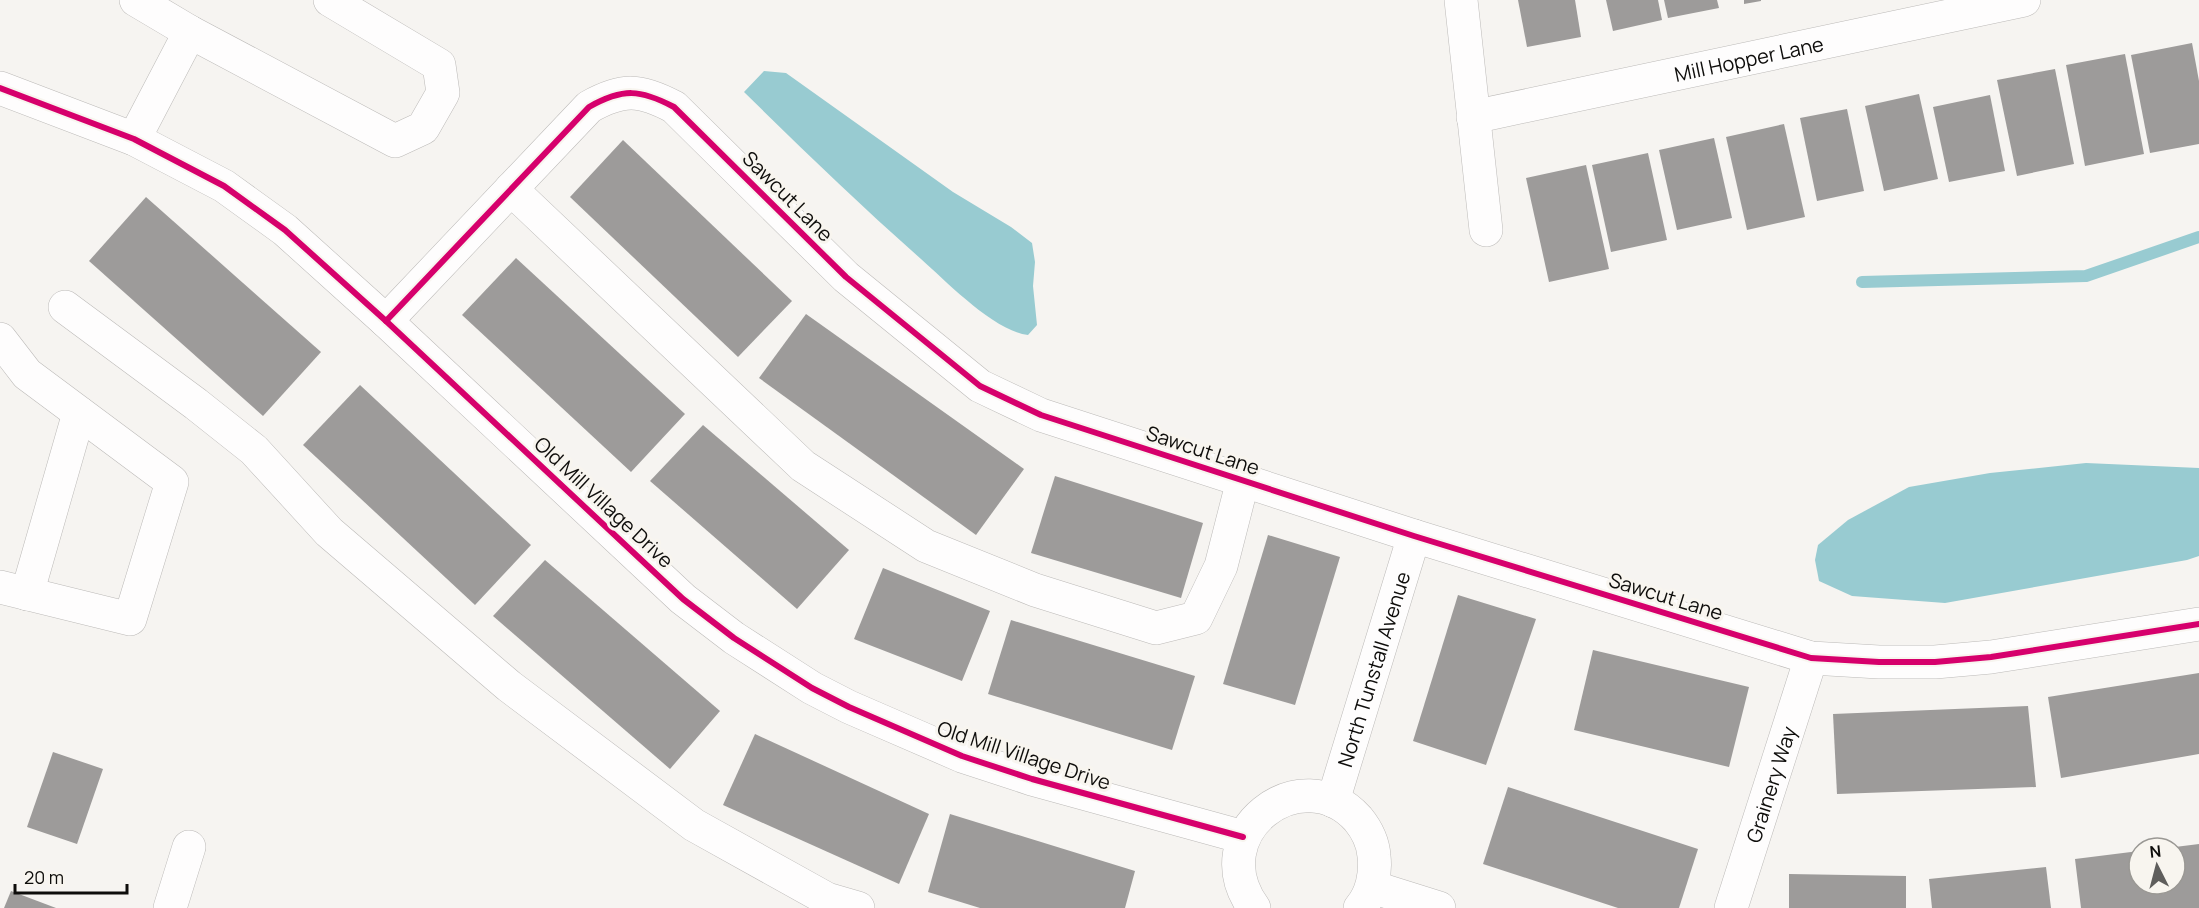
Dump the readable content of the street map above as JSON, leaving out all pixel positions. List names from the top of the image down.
{
  "streets": {
    "street": [
      "Mill Hopper Lane",
      "Sawcut Lane",
      "Old Mill Village Drive",
      "North Tunstall Avenue",
      "Grainery Way"
    ]
  },
  "crossings": [
    ["Sawcut Lane", "Old Mill Village Drive"],
    ["Sawcut Lane", "North Tunstall Avenue"],
    ["Sawcut Lane", "Grainery Way"]
  ],
  "scale_bar": "20 m",
  "north": "top"
}
